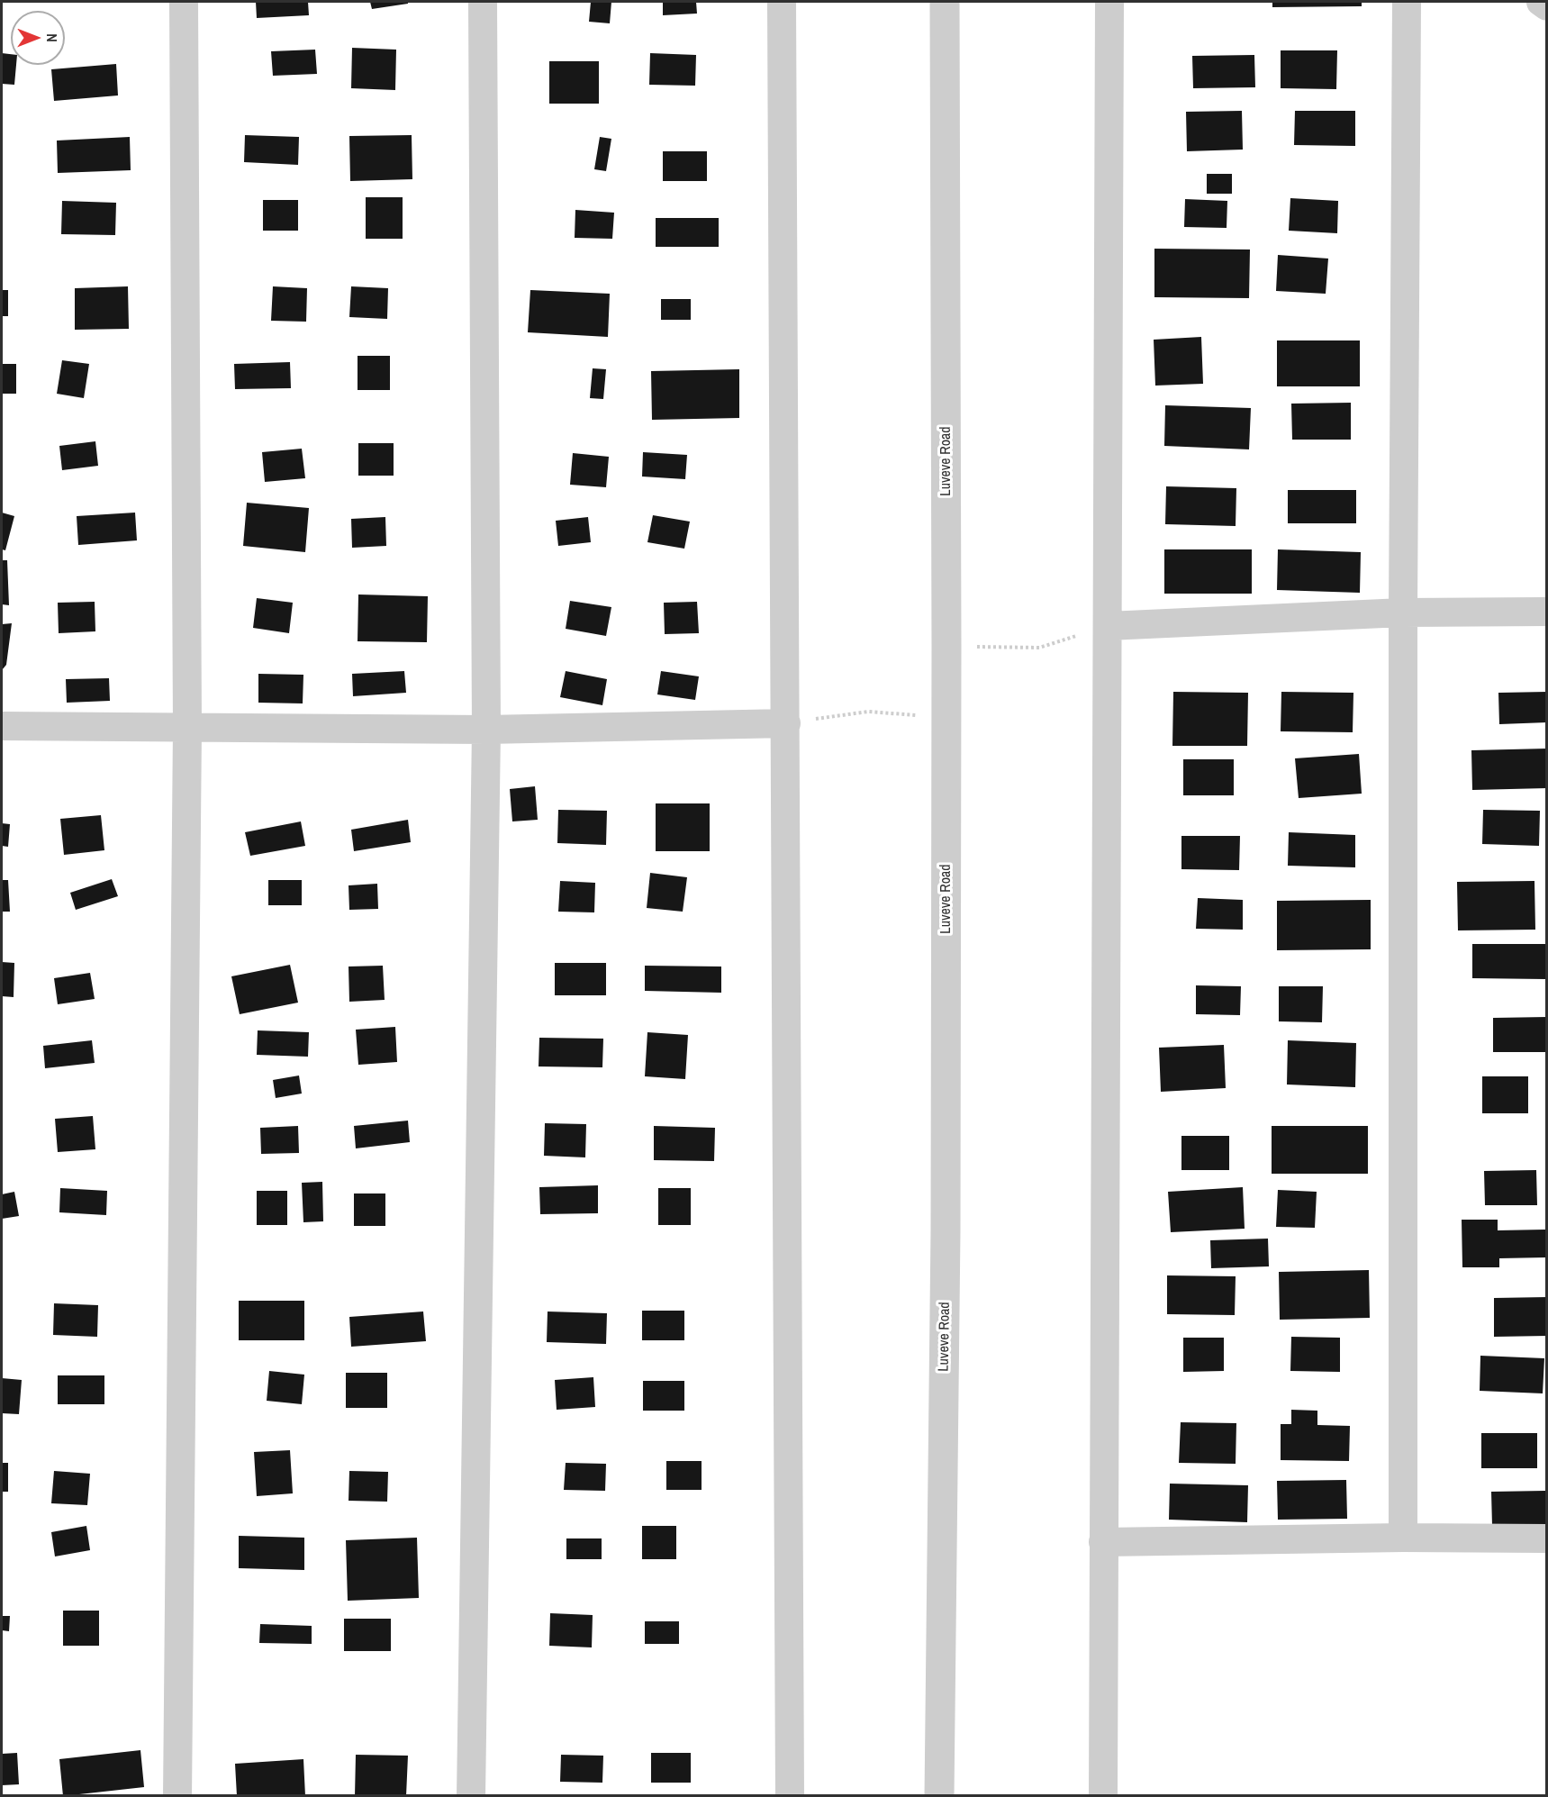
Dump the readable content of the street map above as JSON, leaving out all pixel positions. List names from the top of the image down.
{
  "streets": {
    "street": ["Luveve Road"]
  },
  "north": "right"
}
